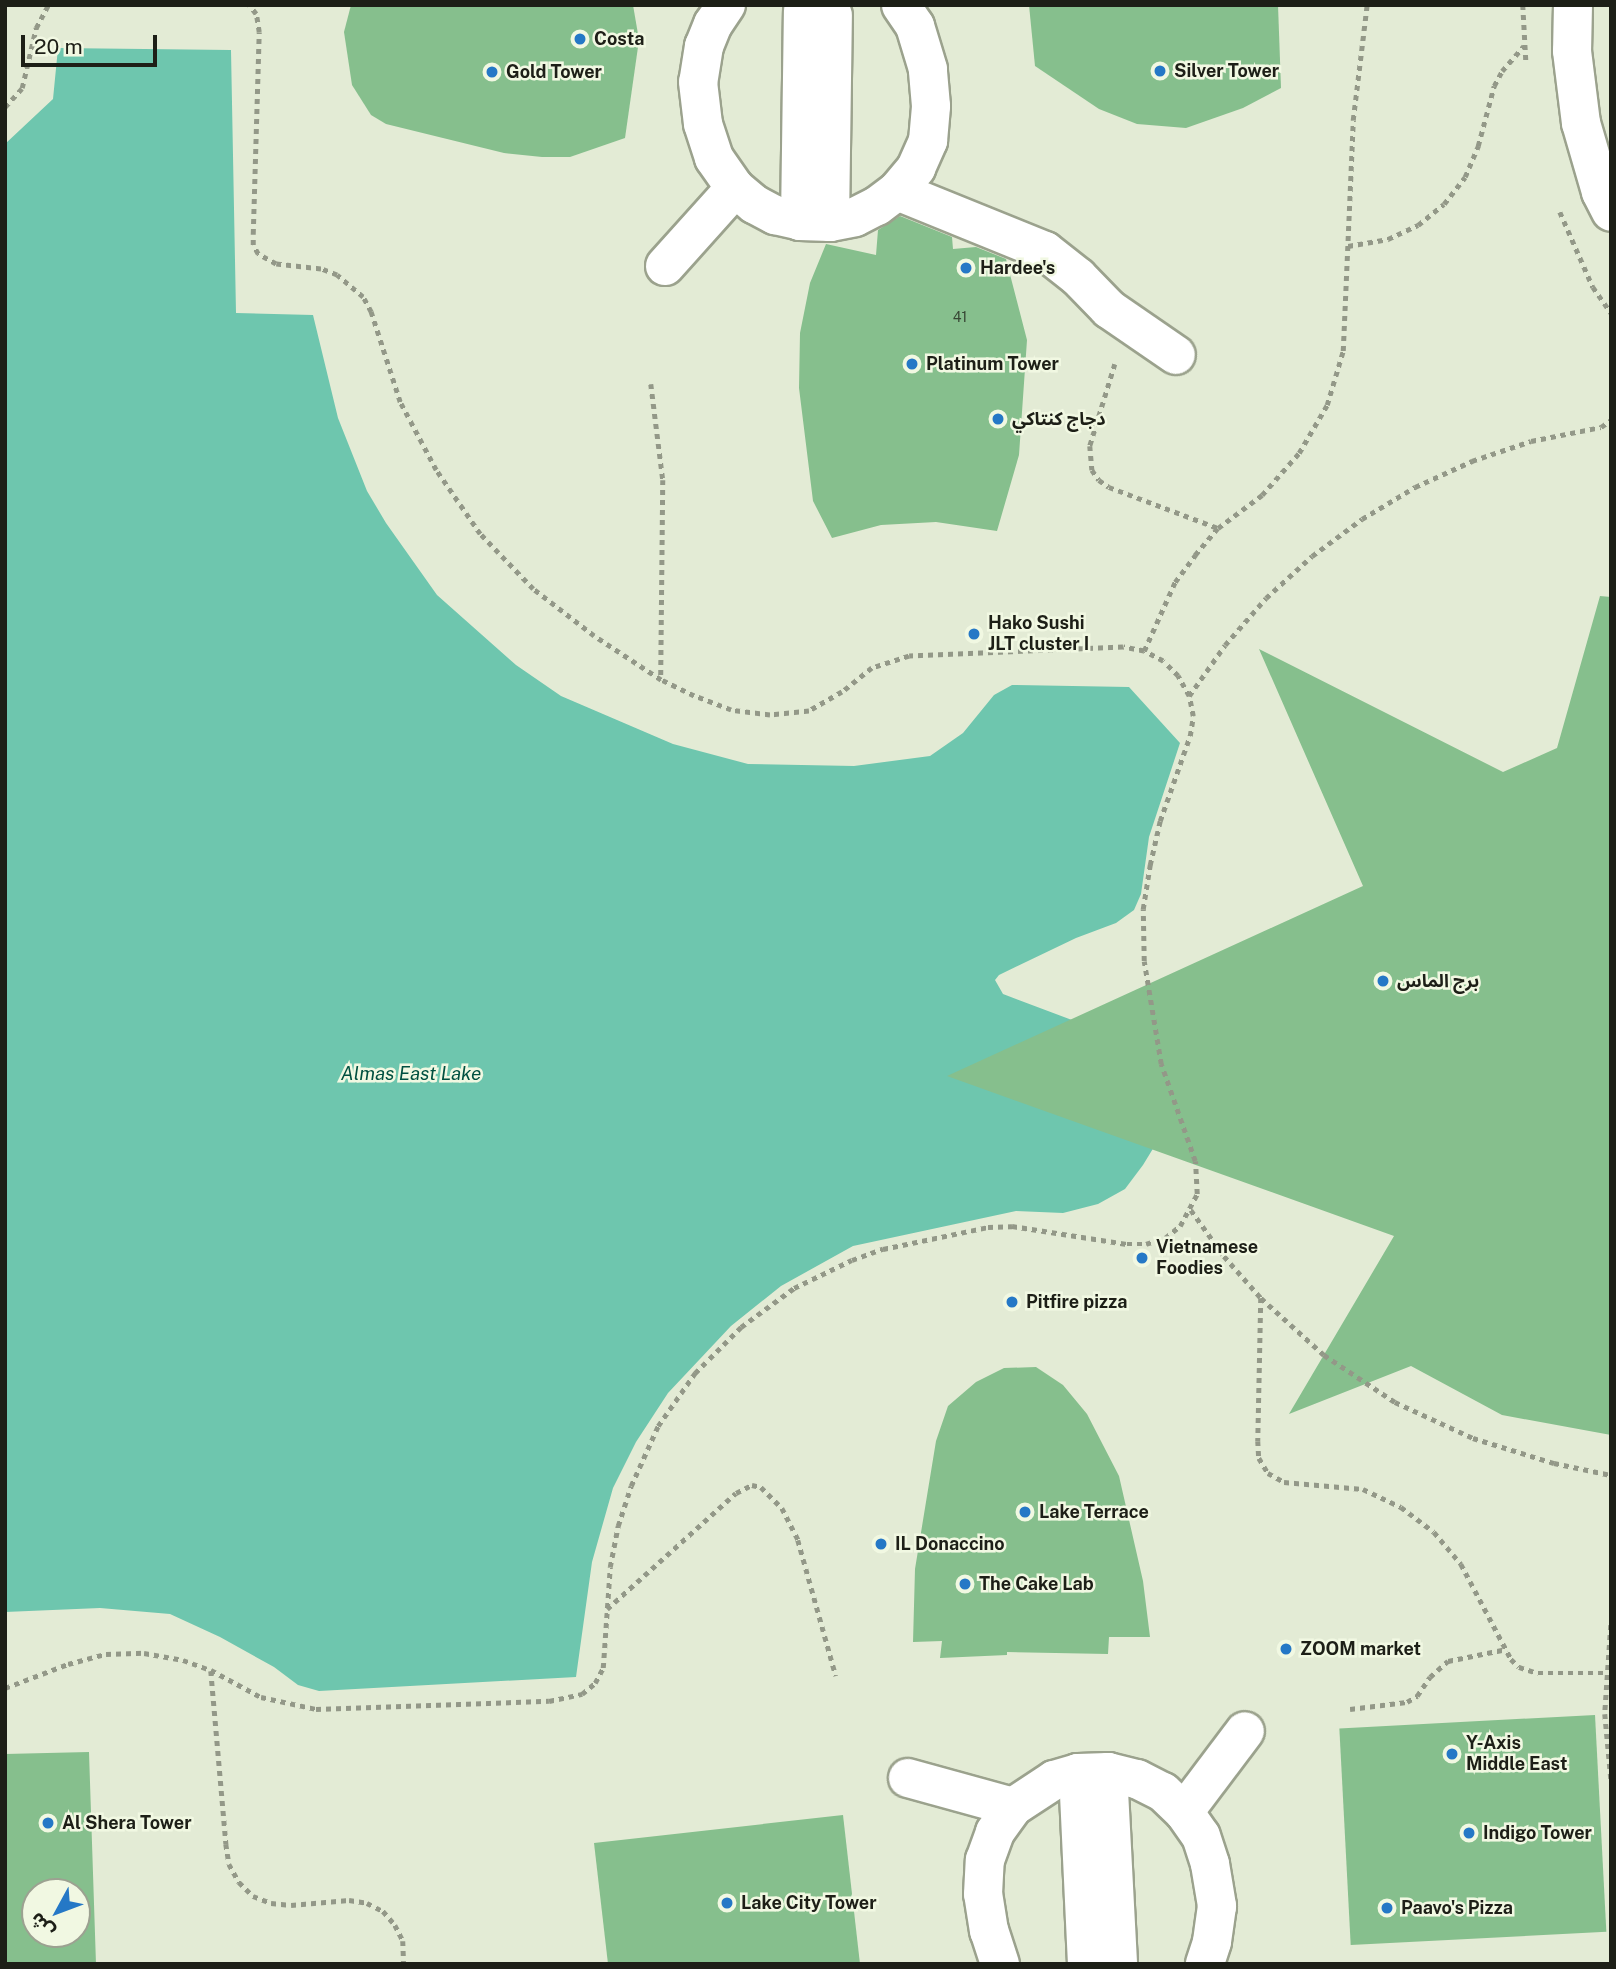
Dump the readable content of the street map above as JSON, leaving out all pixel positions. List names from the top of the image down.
{
  "water": ["Almas East Lake"],
  "places": [
    "Costa",
    "Silver Tower",
    "Gold Tower",
    "Hardee's",
    "Platinum Tower",
    "دجاج كنتاكي",
    "Hako Sushi JLT cluster I",
    "برج الماس",
    "Vietnamese Foodies",
    "Pitfire pizza",
    "Lake Terrace",
    "IL Donaccino",
    "The Cake Lab",
    "ZOOM market",
    "Y-Axis Middle East",
    "Al Shera Tower",
    "Indigo Tower",
    "Lake City Tower",
    "Paavo's Pizza"
  ],
  "house_numbers": ["41"],
  "scale_bar": "20 m",
  "north": "bottom left"
}
